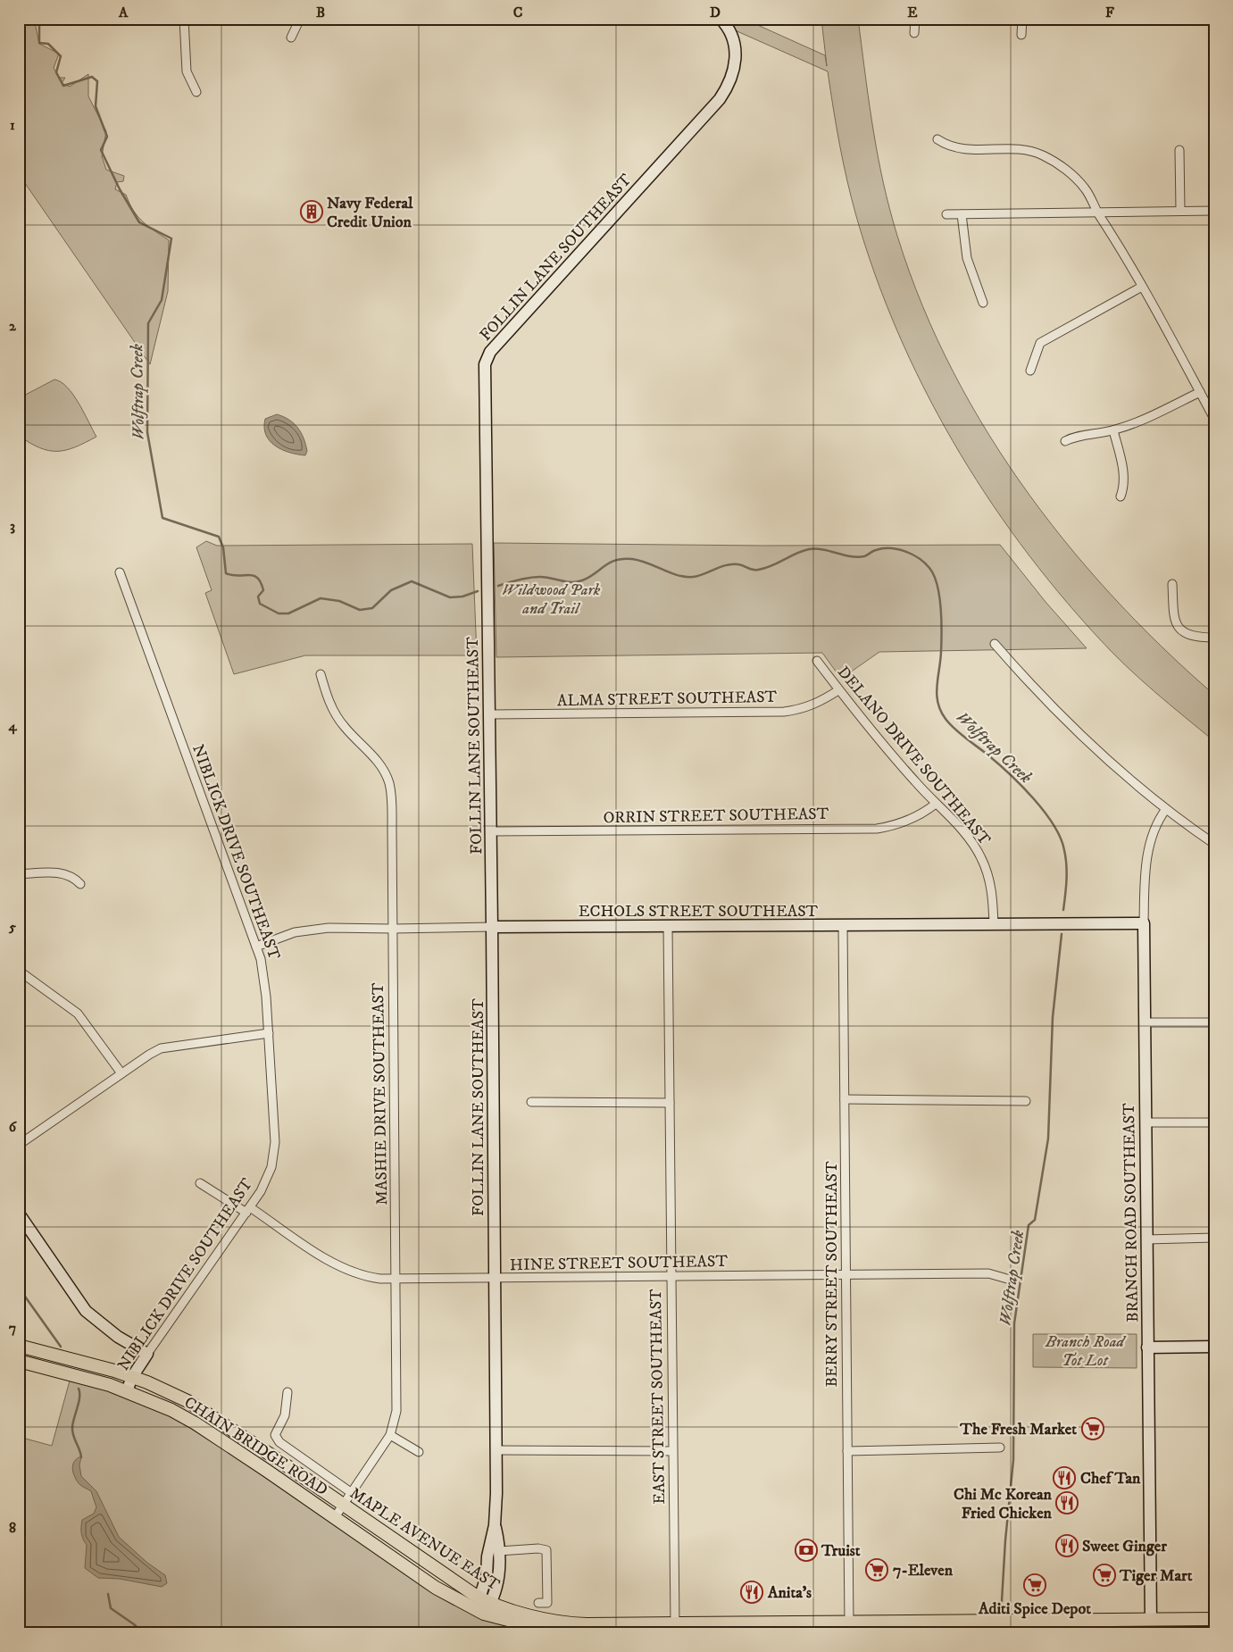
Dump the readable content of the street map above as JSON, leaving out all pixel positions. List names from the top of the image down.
{
  "streets": {
    "main road": ["CHAIN BRIDGE ROAD", "MAPLE AVENUE EAST"],
    "street": [
      "FOLLIN LANE SOUTHEAST",
      "ALMA STREET SOUTHEAST",
      "DELANO DRIVE SOUTHEAST",
      "ORRIN STREET SOUTHEAST",
      "NIBLICK DRIVE SOUTHEAST",
      "ECHOLS STREET SOUTHEAST",
      "MASHIE DRIVE SOUTHEAST",
      "BRANCH ROAD SOUTHEAST",
      "HINE STREET SOUTHEAST",
      "BERRY STREET SOUTHEAST",
      "EAST STREET SOUTHEAST"
    ]
  },
  "crossings": [
    ["FOLLIN LANE SOUTHEAST", "ALMA STREET SOUTHEAST"],
    ["FOLLIN LANE SOUTHEAST", "ORRIN STREET SOUTHEAST"],
    ["FOLLIN LANE SOUTHEAST", "ECHOLS STREET SOUTHEAST"],
    ["FOLLIN LANE SOUTHEAST", "HINE STREET SOUTHEAST"],
    ["FOLLIN LANE SOUTHEAST", "CHAIN BRIDGE ROAD"],
    ["FOLLIN LANE SOUTHEAST", "MAPLE AVENUE EAST"],
    ["ALMA STREET SOUTHEAST", "DELANO DRIVE SOUTHEAST"],
    ["DELANO DRIVE SOUTHEAST", "ORRIN STREET SOUTHEAST"],
    ["DELANO DRIVE SOUTHEAST", "ECHOLS STREET SOUTHEAST"],
    ["NIBLICK DRIVE SOUTHEAST", "ECHOLS STREET SOUTHEAST"],
    ["NIBLICK DRIVE SOUTHEAST", "HINE STREET SOUTHEAST"],
    ["NIBLICK DRIVE SOUTHEAST", "CHAIN BRIDGE ROAD"],
    ["NIBLICK DRIVE SOUTHEAST", "MAPLE AVENUE EAST"],
    ["ECHOLS STREET SOUTHEAST", "MASHIE DRIVE SOUTHEAST"],
    ["ECHOLS STREET SOUTHEAST", "BRANCH ROAD SOUTHEAST"],
    ["ECHOLS STREET SOUTHEAST", "BERRY STREET SOUTHEAST"],
    ["ECHOLS STREET SOUTHEAST", "EAST STREET SOUTHEAST"],
    ["MASHIE DRIVE SOUTHEAST", "HINE STREET SOUTHEAST"],
    ["MASHIE DRIVE SOUTHEAST", "CHAIN BRIDGE ROAD"],
    ["MASHIE DRIVE SOUTHEAST", "MAPLE AVENUE EAST"],
    ["BRANCH ROAD SOUTHEAST", "MAPLE AVENUE EAST"],
    ["HINE STREET SOUTHEAST", "BERRY STREET SOUTHEAST"],
    ["HINE STREET SOUTHEAST", "EAST STREET SOUTHEAST"],
    ["BERRY STREET SOUTHEAST", "MAPLE AVENUE EAST"],
    ["EAST STREET SOUTHEAST", "MAPLE AVENUE EAST"],
    ["CHAIN BRIDGE ROAD", "MAPLE AVENUE EAST"]
  ],
  "water": ["Wolftrap Creek"],
  "parks": ["Wildwood Park and Trail", "Branch Road Tot Lot"],
  "places": {
    "building": ["Navy Federal Credit Union"],
    "supermarket": [
      "The Fresh Market",
      "7-Eleven",
      "Tiger Mart",
      "Aditi Spice Depot"
    ],
    "restaurant": [
      "Chef Tan",
      "Chi Mc Korean Fried Chicken",
      "Sweet Ginger",
      "Anita's"
    ],
    "bank": ["Truist"]
  },
  "grid": {
    "columns": [
      "A",
      "B",
      "C",
      "D",
      "E",
      "F"
    ],
    "rows": [
      "1",
      "2",
      "3",
      "4",
      "5",
      "6",
      "7",
      "8"
    ]
  }
}
